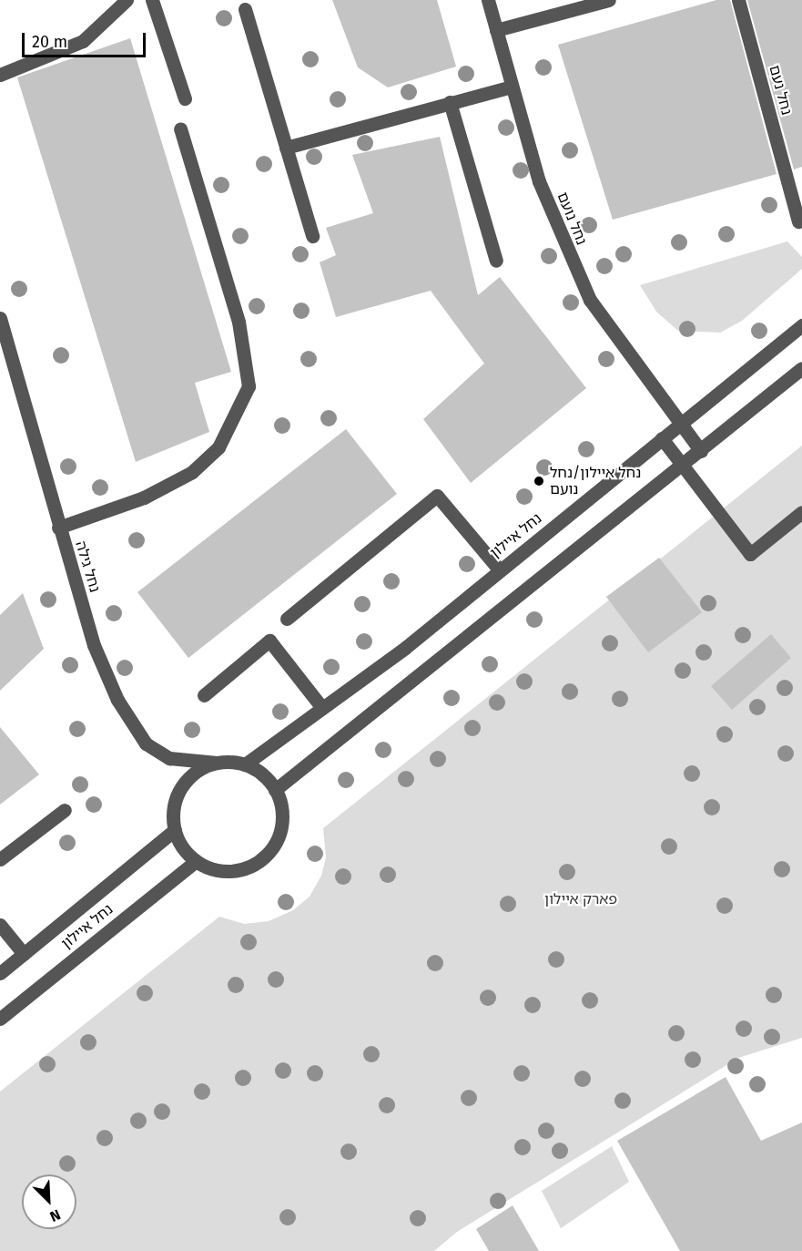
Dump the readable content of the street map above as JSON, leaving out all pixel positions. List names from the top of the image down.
{
  "streets": {
    "street": [
      "נחל נעם",
      "נחל נועם",
      "נחל איילון",
      "נחל גילה"
    ]
  },
  "crossings": [
    ["נחל נועם", "נחל איילון"],
    ["נחל איילון", "נחל גילה"]
  ],
  "parks": ["פארק איילון"],
  "places": ["נחל איילון/נחל נועם"],
  "scale_bar": "20 m",
  "north": "bottom right"
}
